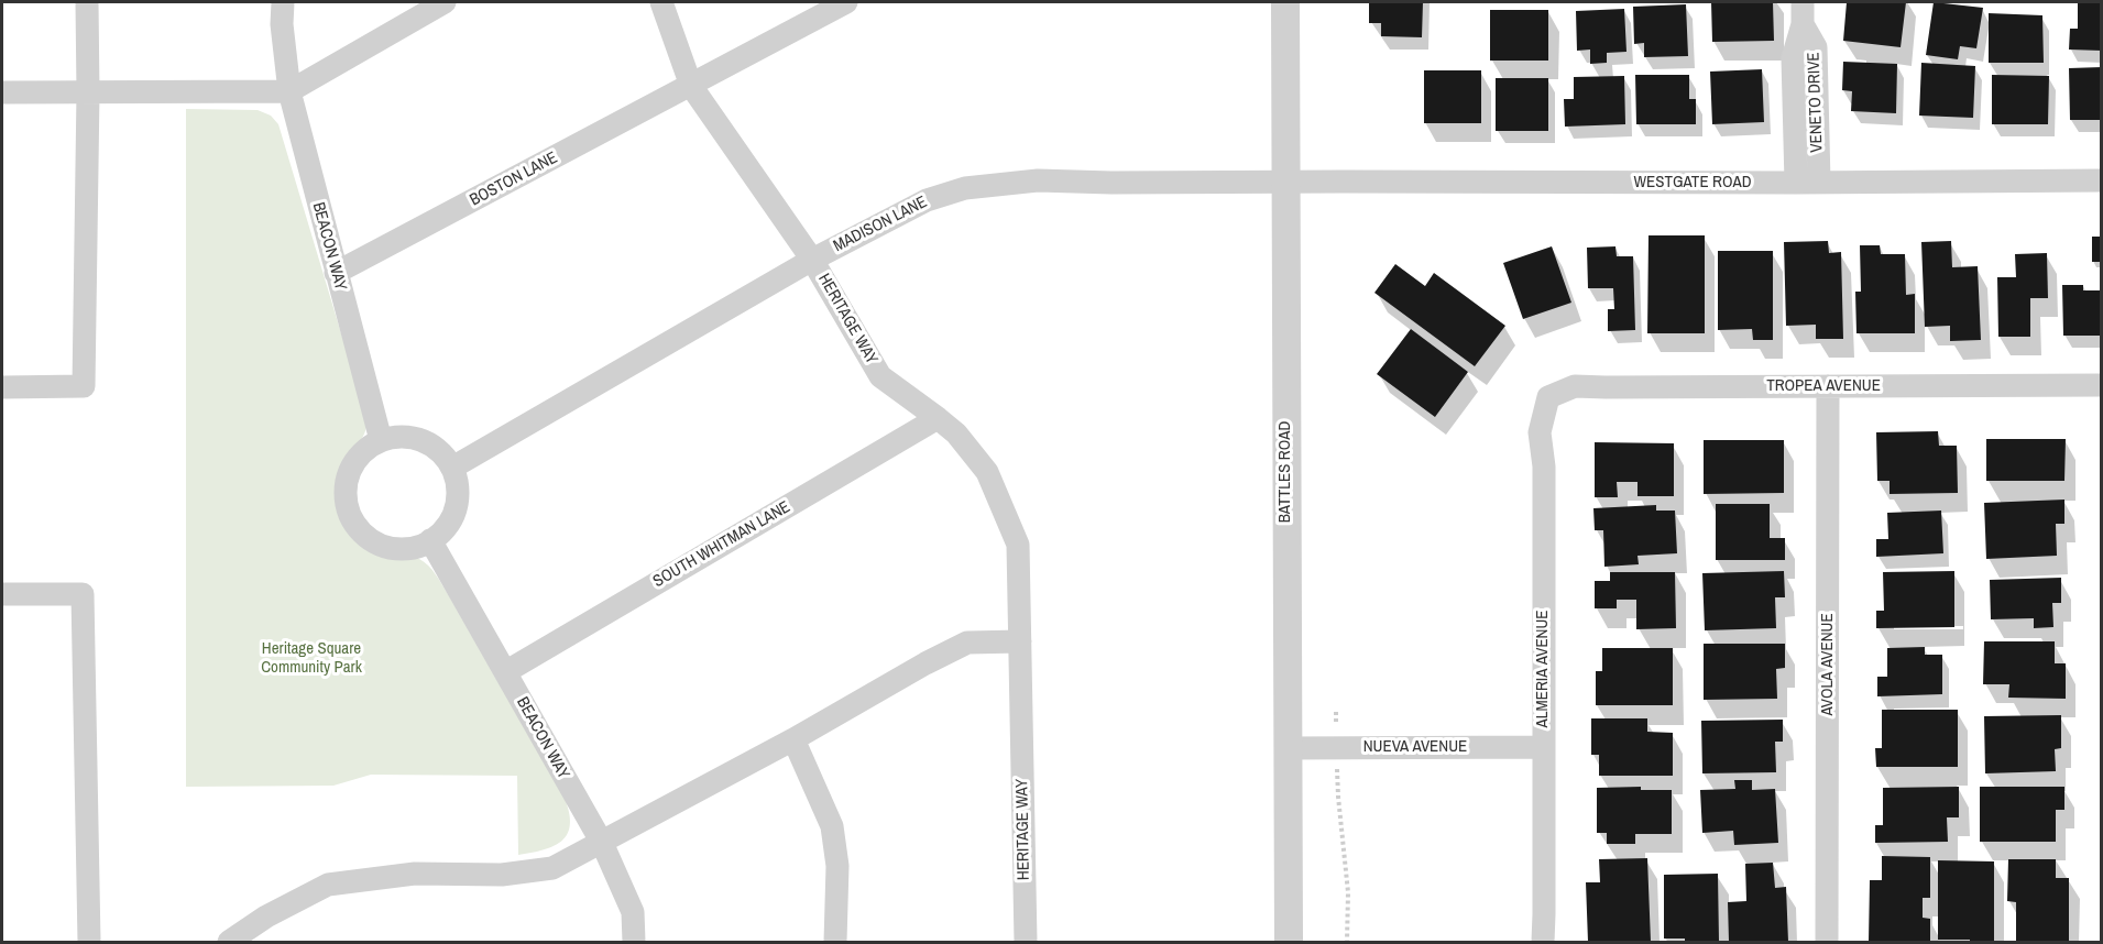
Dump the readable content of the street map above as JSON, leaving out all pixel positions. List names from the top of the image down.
{
  "streets": {
    "street": [
      "VENETO DRIVE",
      "BOSTON LANE",
      "WESTGATE ROAD",
      "MADISON LANE",
      "BEACON WAY",
      "HERITAGE WAY",
      "TROPEA AVENUE",
      "BATTLES ROAD",
      "SOUTH WHITMAN LANE",
      "AVOLA AVENUE",
      "ALMERIA AVENUE",
      "NUEVA AVENUE"
    ]
  },
  "crossings": [
    ["VENETO DRIVE", "WESTGATE ROAD"],
    ["BOSTON LANE", "BEACON WAY"],
    ["BOSTON LANE", "HERITAGE WAY"],
    ["WESTGATE ROAD", "MADISON LANE"],
    ["WESTGATE ROAD", "BATTLES ROAD"],
    ["MADISON LANE", "BEACON WAY"],
    ["MADISON LANE", "HERITAGE WAY"],
    ["MADISON LANE", "BATTLES ROAD"],
    ["BEACON WAY", "SOUTH WHITMAN LANE"],
    ["HERITAGE WAY", "SOUTH WHITMAN LANE"],
    ["TROPEA AVENUE", "AVOLA AVENUE"],
    ["TROPEA AVENUE", "ALMERIA AVENUE"],
    ["BATTLES ROAD", "NUEVA AVENUE"],
    ["ALMERIA AVENUE", "NUEVA AVENUE"]
  ],
  "parks": ["Heritage Square Community Park"]
}
